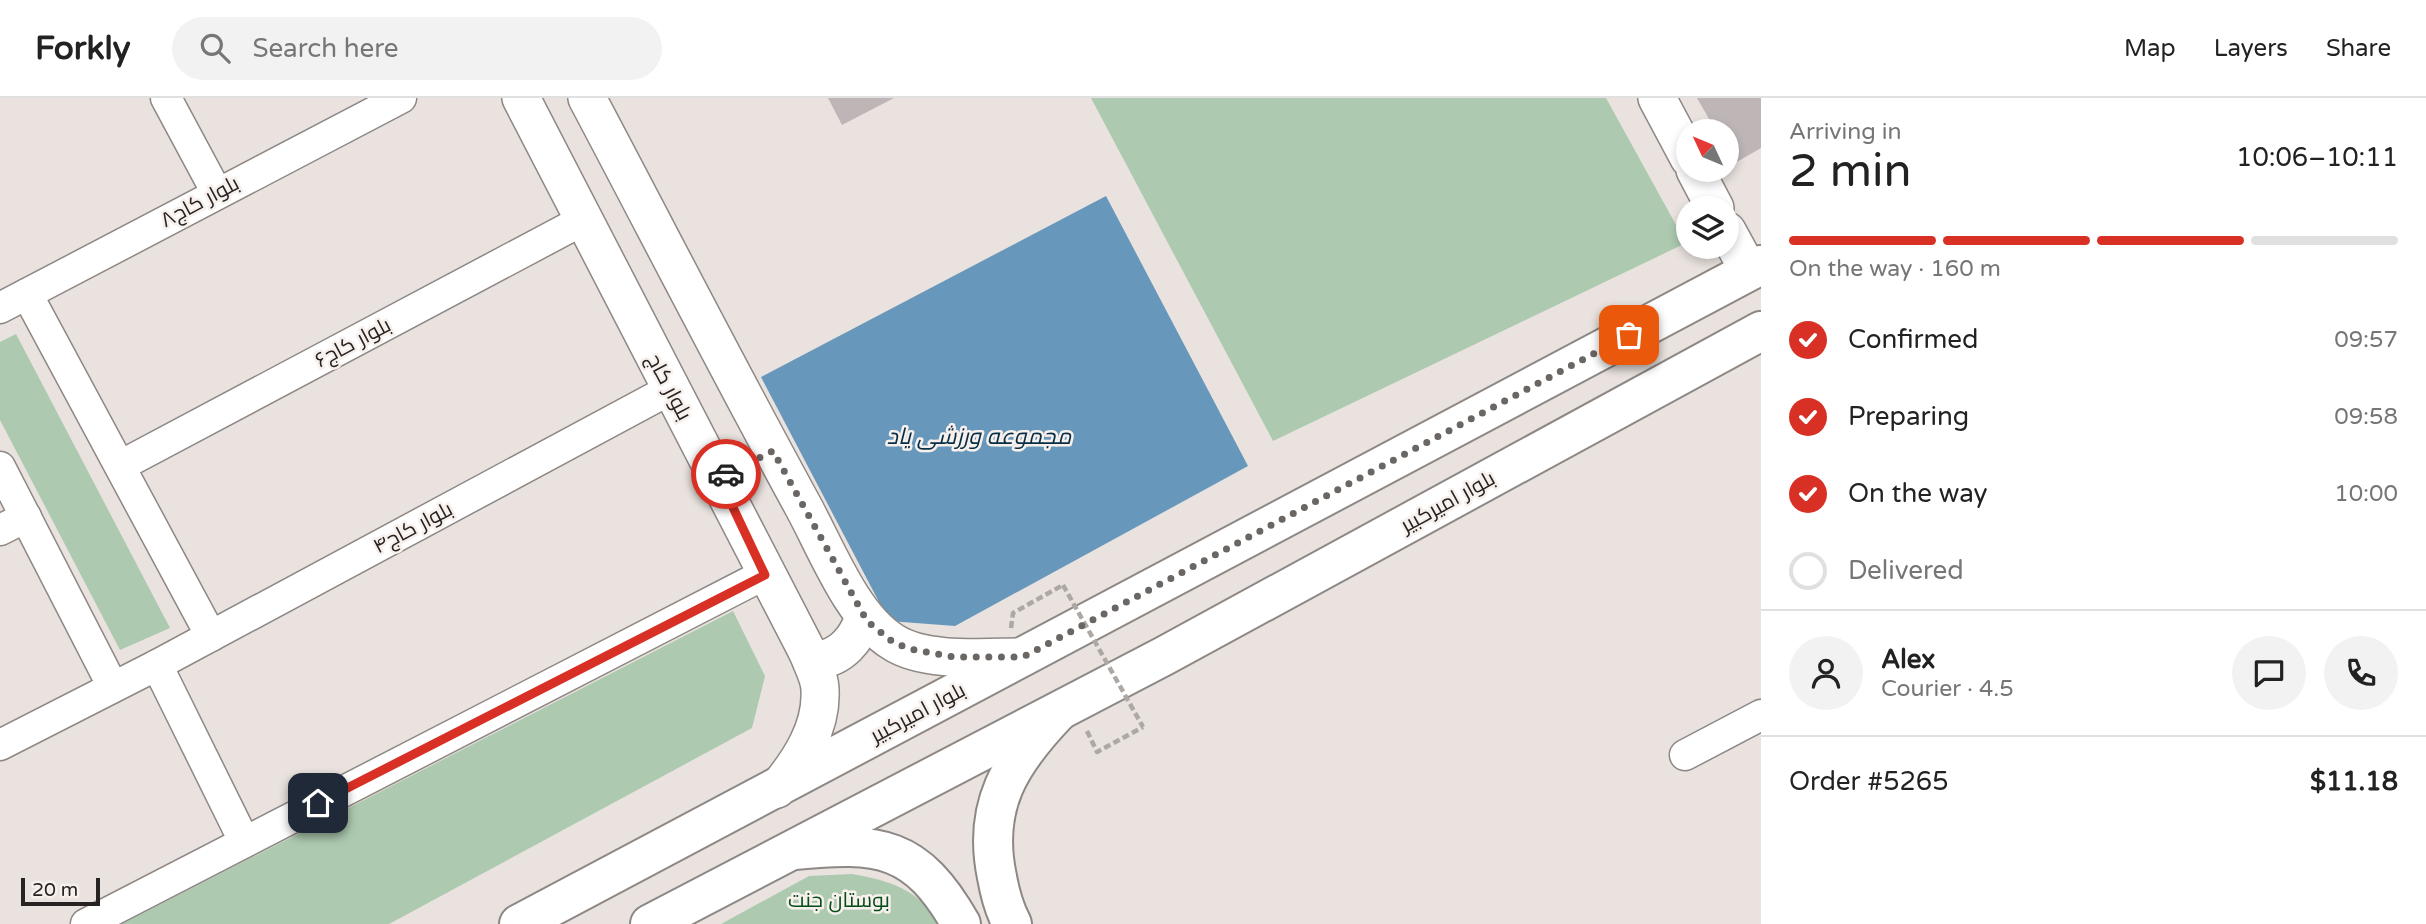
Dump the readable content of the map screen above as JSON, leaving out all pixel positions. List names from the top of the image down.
{
  "streets": {
    "main road": ["بلوار امیرکبیر"],
    "street": [
      "بلوار کاج۸",
      "بلوار کاج۶",
      "بلوار کاج",
      "بلوار کاج۴"
    ]
  },
  "crossings": [
    ["بلوار کاج۶", "بلوار کاج"],
    ["بلوار کاج", "بلوار امیرکبیر"],
    ["بلوار کاج", "بلوار کاج۴"]
  ],
  "water": ["مجموعه ورزشی یاد"],
  "parks": ["بوستان جنت"],
  "scale_bar": "20 m",
  "north": "top left",
  "page": {
    "header": "Forkly",
    "search": "Search here",
    "nav": ["Map", "Layers", "Share"],
    "heading": ["2 min", "Arriving in", "10:06–10:11"],
    "panel": [
      "Alex",
      "Courier · 4.5",
      "Order #5265",
      "$11.18"
    ],
    "bar": "On the way · 160 m",
    "list": [
      ["Confirmed", "09:57"],
      ["Preparing", "09:58"],
      ["On the way", "10:00"],
      "Delivered"
    ],
    "scale": "20 m"
  }
}
